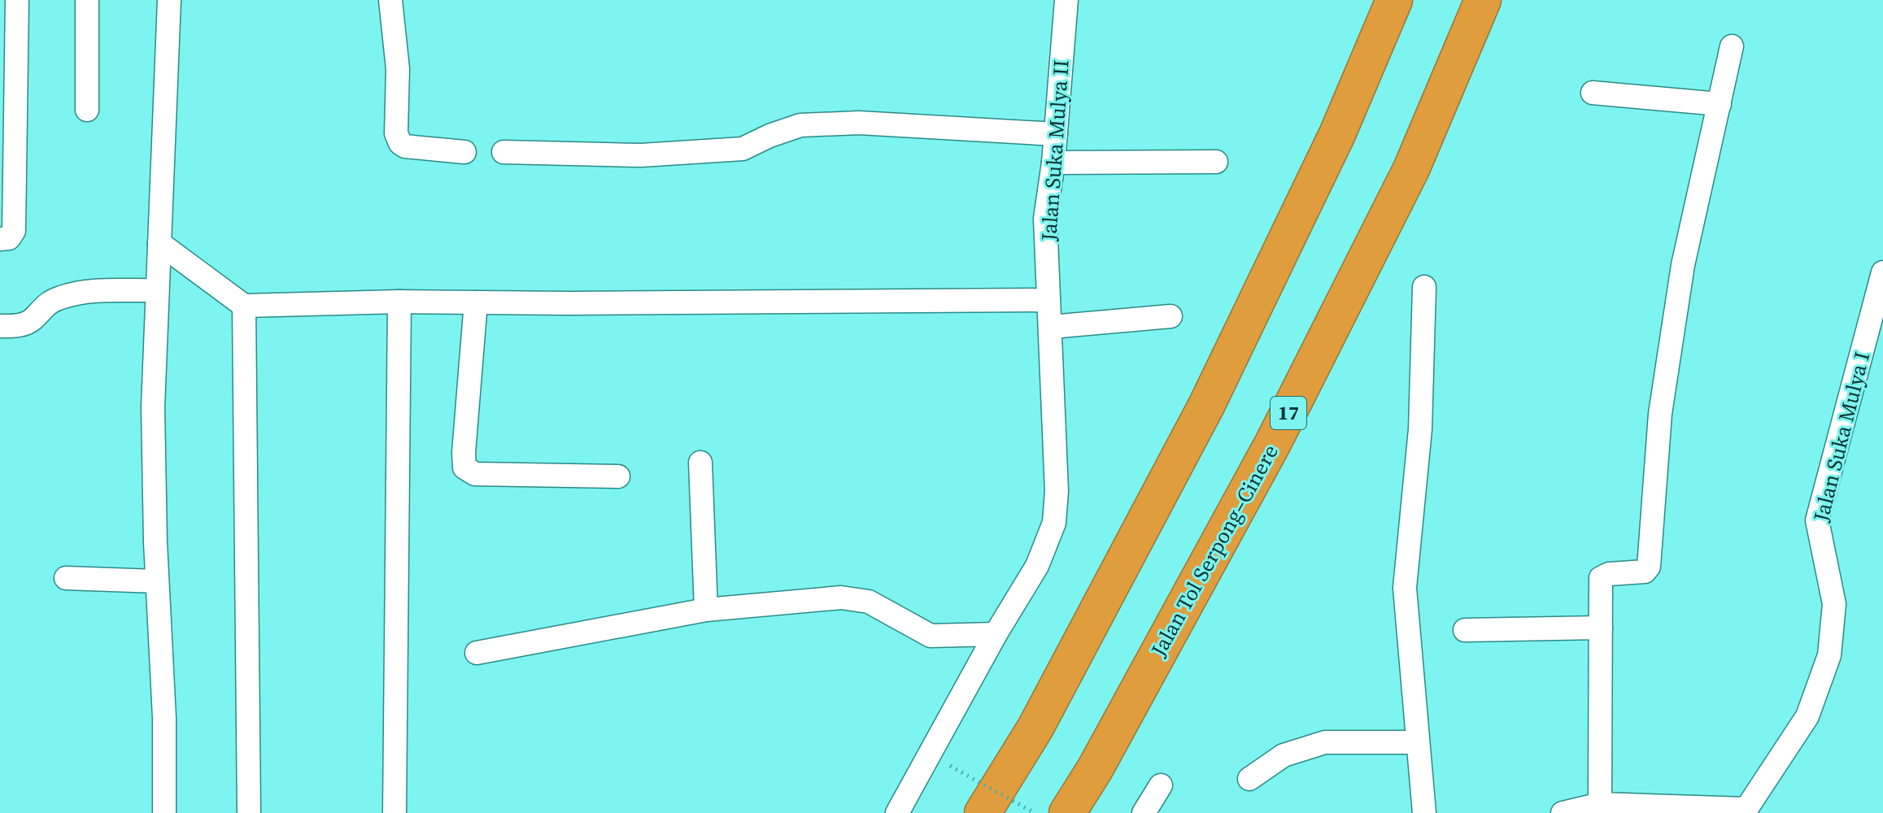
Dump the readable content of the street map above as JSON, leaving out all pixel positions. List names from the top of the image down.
{
  "streets": {
    "highway": ["17", "Jalan Tol Serpong–Cinere"],
    "street": ["Jalan Suka Mulya II", "Jalan Suka Mulya I"]
  }
}
